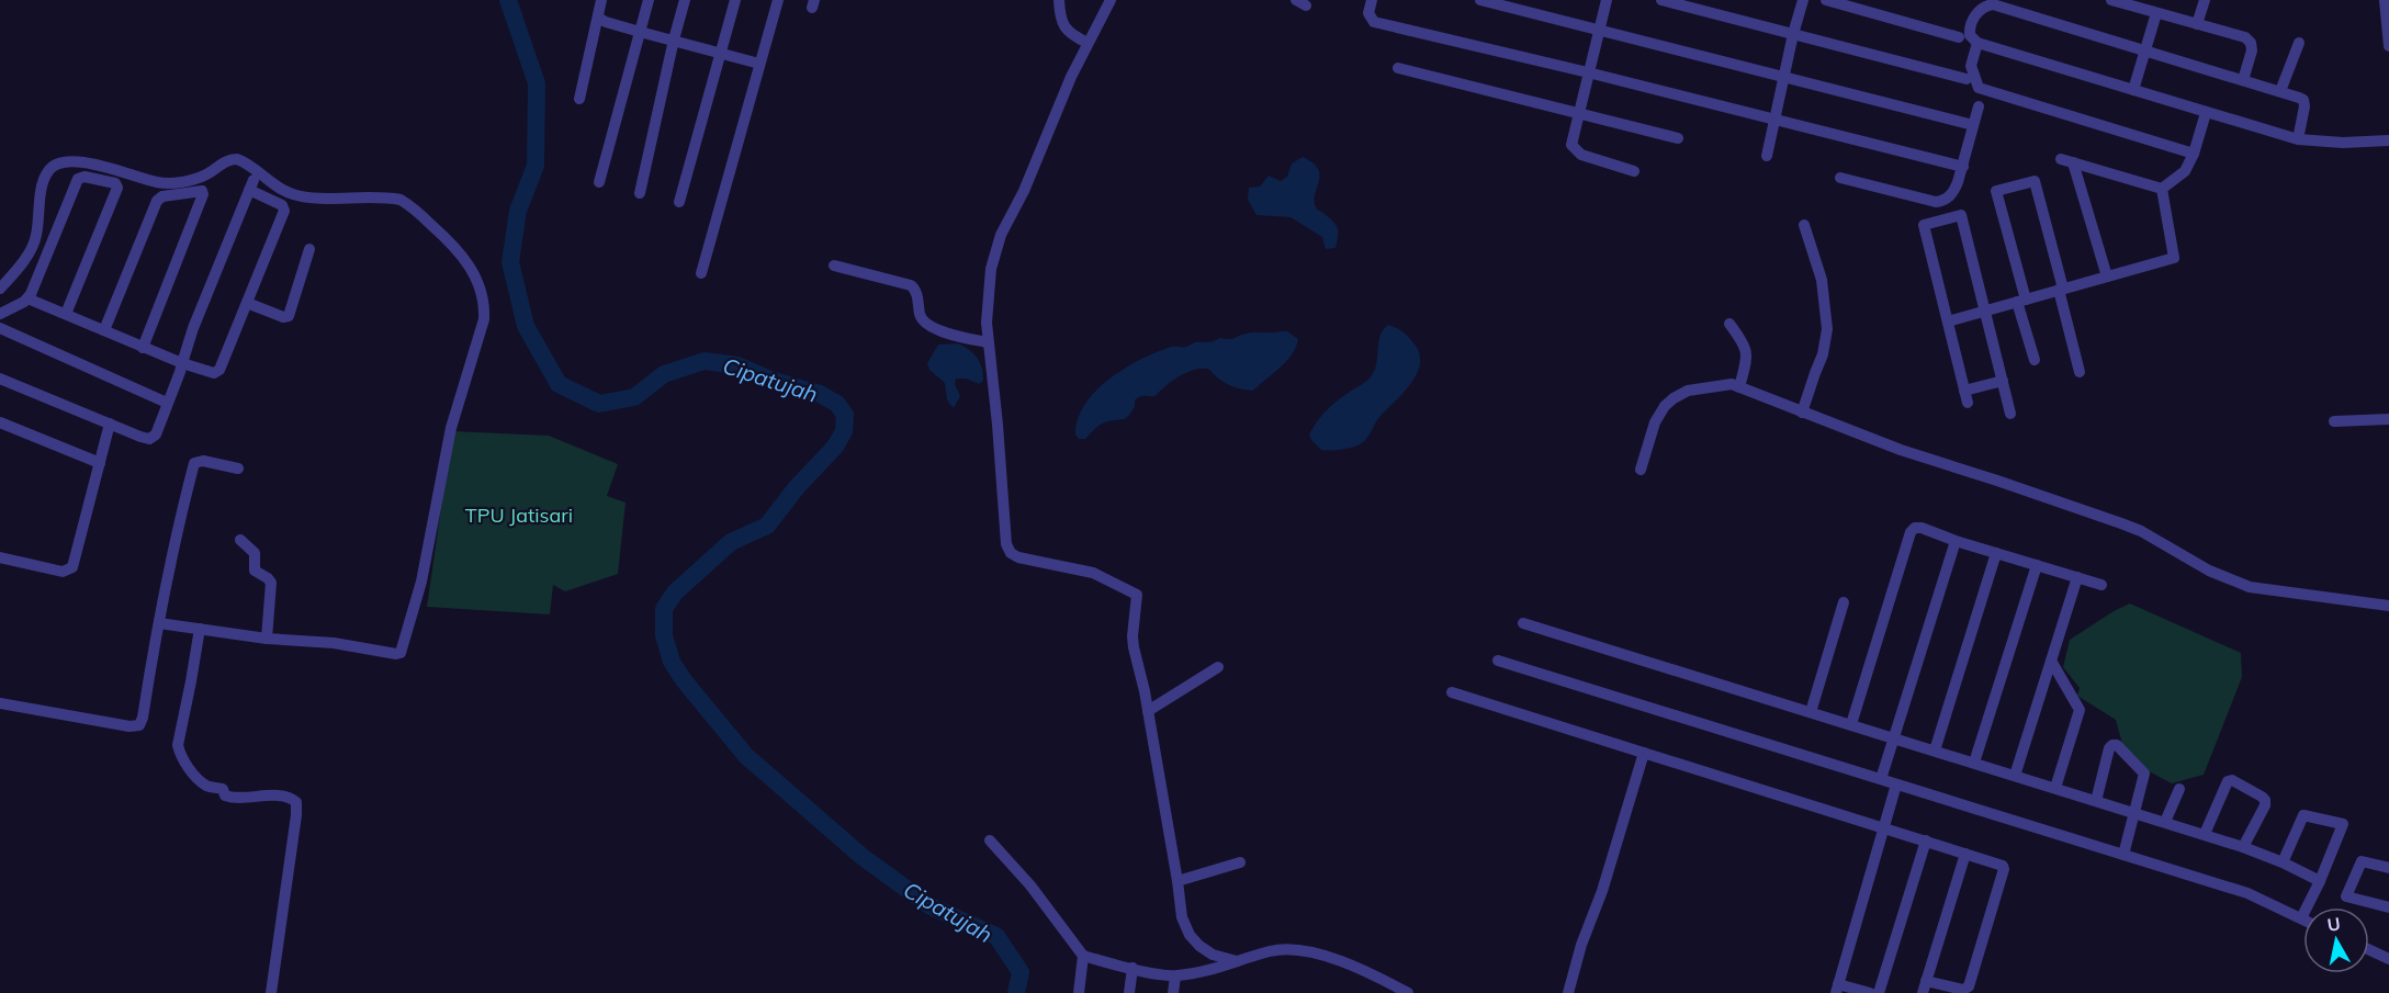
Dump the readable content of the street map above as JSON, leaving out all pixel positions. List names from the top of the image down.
{
  "water": ["Cipatujah"],
  "parks": ["TPU Jatisari"],
  "north": "top"
}
